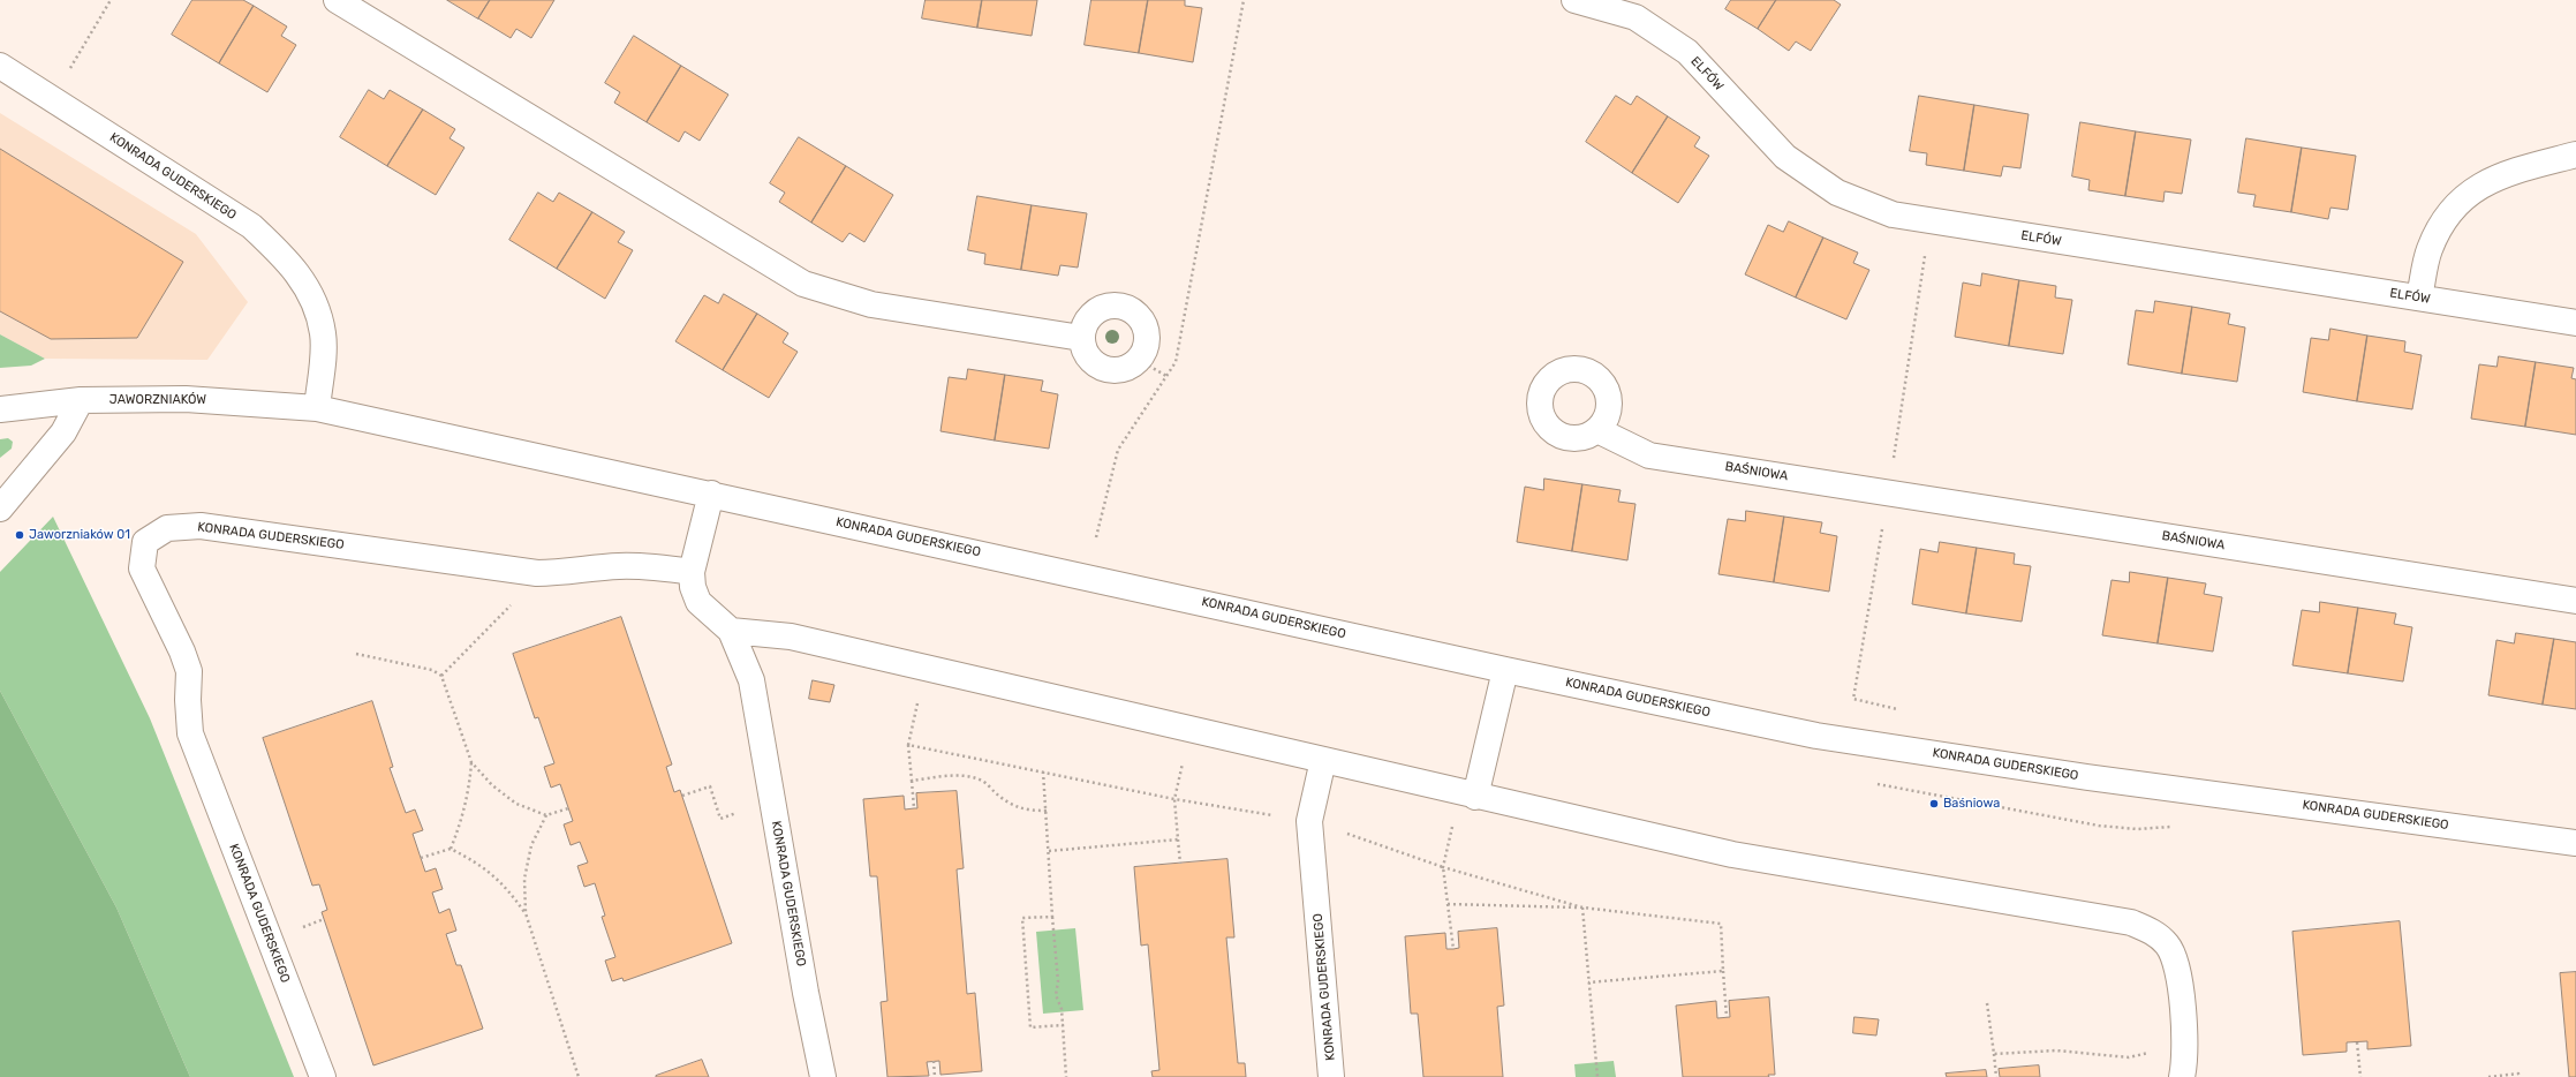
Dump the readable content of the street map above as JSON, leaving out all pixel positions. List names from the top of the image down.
{
  "streets": {
    "street": [
      "ELFÓW",
      "KONRADA GUDERSKIEGO",
      "JAWORZNIAKÓW",
      "BAŚNIOWA"
    ]
  },
  "crossings": [
    ["KONRADA GUDERSKIEGO", "JAWORZNIAKÓW"]
  ],
  "places": ["Jaworzniaków 01", "Baśniowa"]
}
